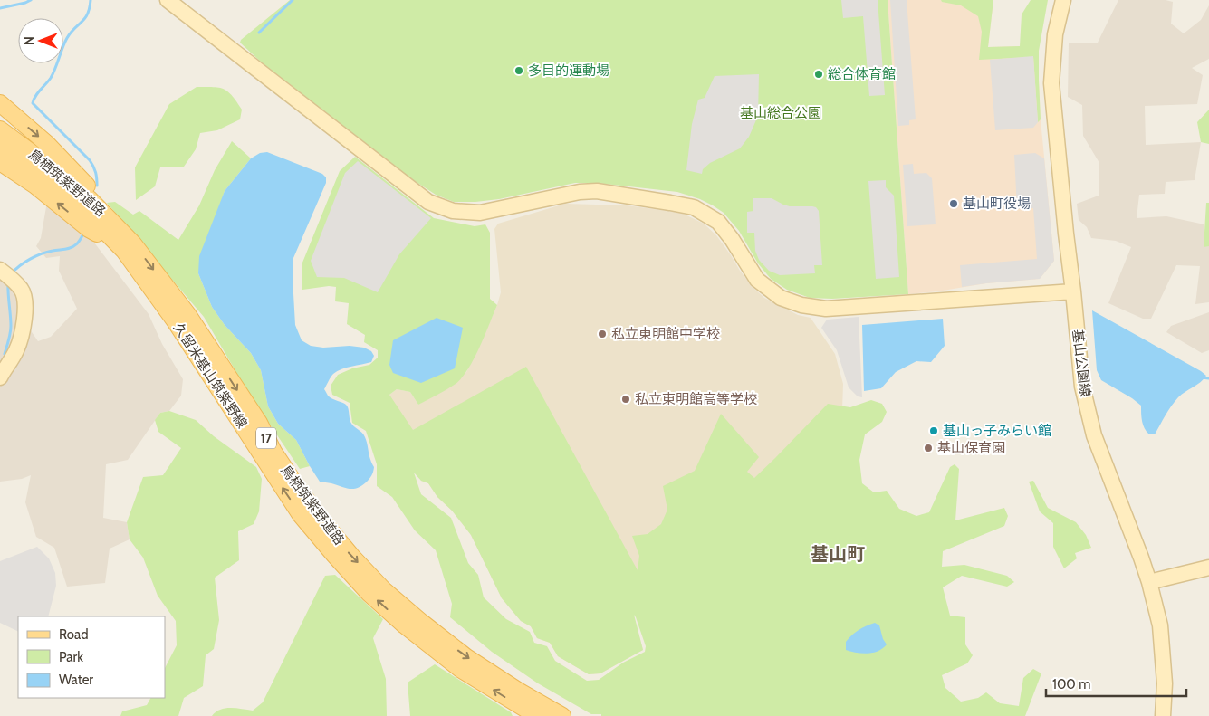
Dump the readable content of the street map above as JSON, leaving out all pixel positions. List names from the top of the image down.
{
  "streets": {
    "main road": ["鳥栖筑紫野道路", "久留米基山筑紫野線", "17"],
    "street": ["基山公園線"]
  },
  "crossings": [
    ["鳥栖筑紫野道路", "久留米基山筑紫野線"]
  ],
  "one_way": ["鳥栖筑紫野道路", "久留米基山筑紫野線"],
  "districts": ["基山町"],
  "parks": ["基山総合公園"],
  "places": [
    "多目的運動場",
    "総合体育館",
    "基山町役場",
    "私立東明館中学校",
    "私立東明館高等学校",
    "基山っ子みらい館",
    "基山保育園"
  ],
  "legend": ["Road", "Park", "Water"],
  "scale_bar": "100 m",
  "north": "left"
}
